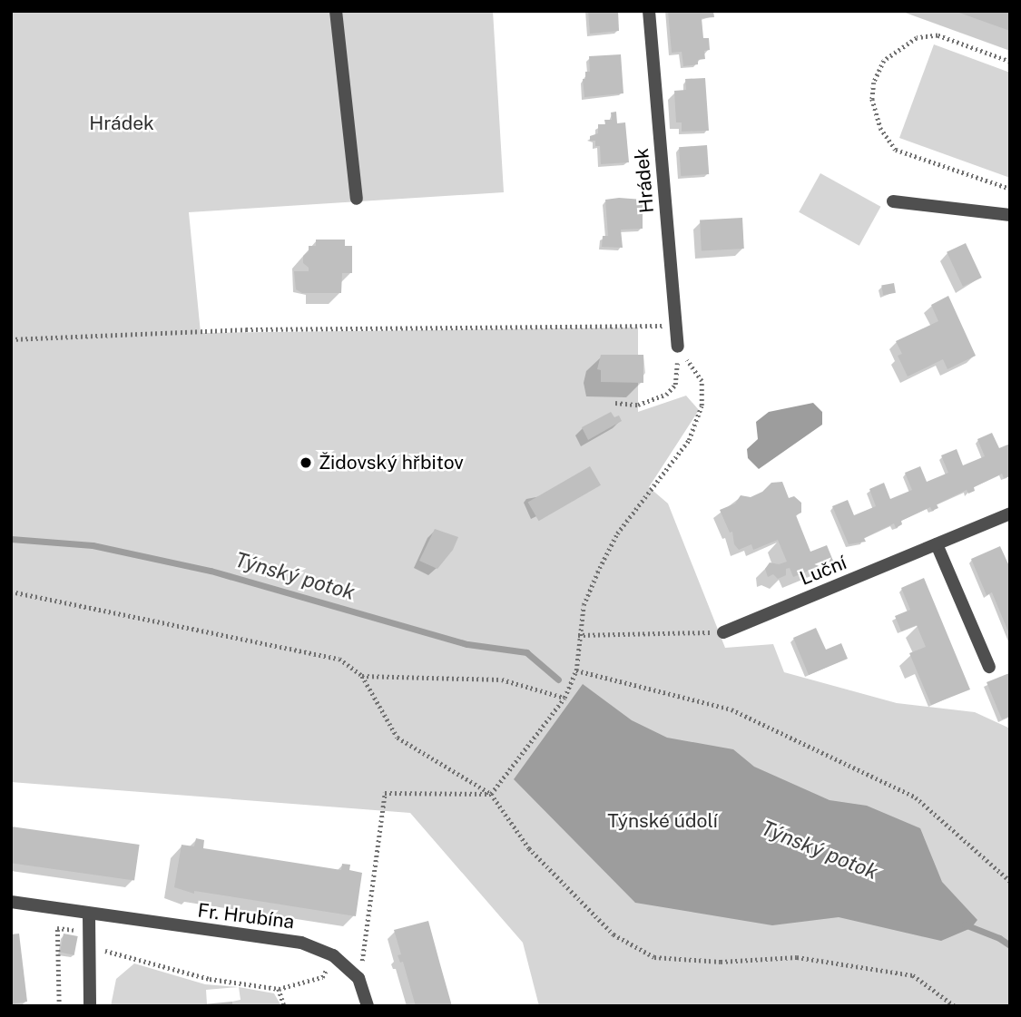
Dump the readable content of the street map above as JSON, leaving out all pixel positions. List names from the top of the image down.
{
  "streets": {
    "street": ["Hrádek", "Luční", "Fr. Hrubína"]
  },
  "water": ["Týnský potok"],
  "parks": ["Hrádek", "Týnské údolí"],
  "places": ["Židovský hřbitov"]
}
